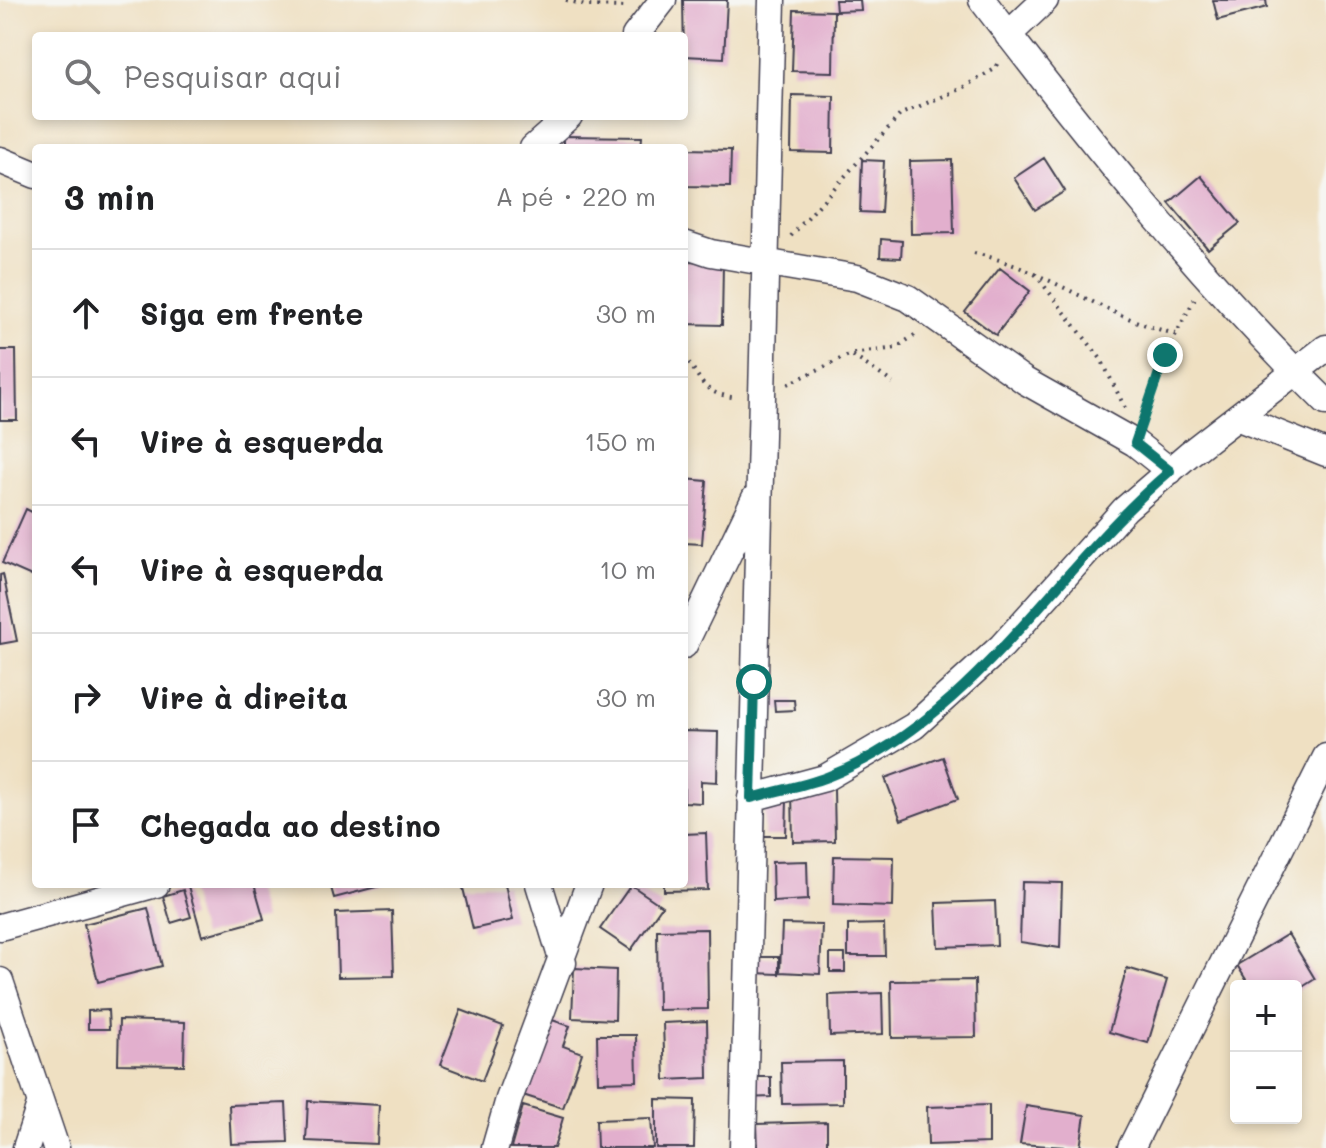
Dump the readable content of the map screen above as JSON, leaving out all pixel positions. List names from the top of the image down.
{
  "page": {
    "search": "Pesquisar aqui",
    "heading": ["3 min", "A pé · 220 m"],
    "list": [
      ["Siga em frente", "30 m"],
      ["Vire à esquerda", "150 m"],
      ["Vire à esquerda", "10 m"],
      ["Vire à direita", "30 m"],
      "Chegada ao destino"
    ],
    "map_buttons": ["+", "−"]
  }
}
